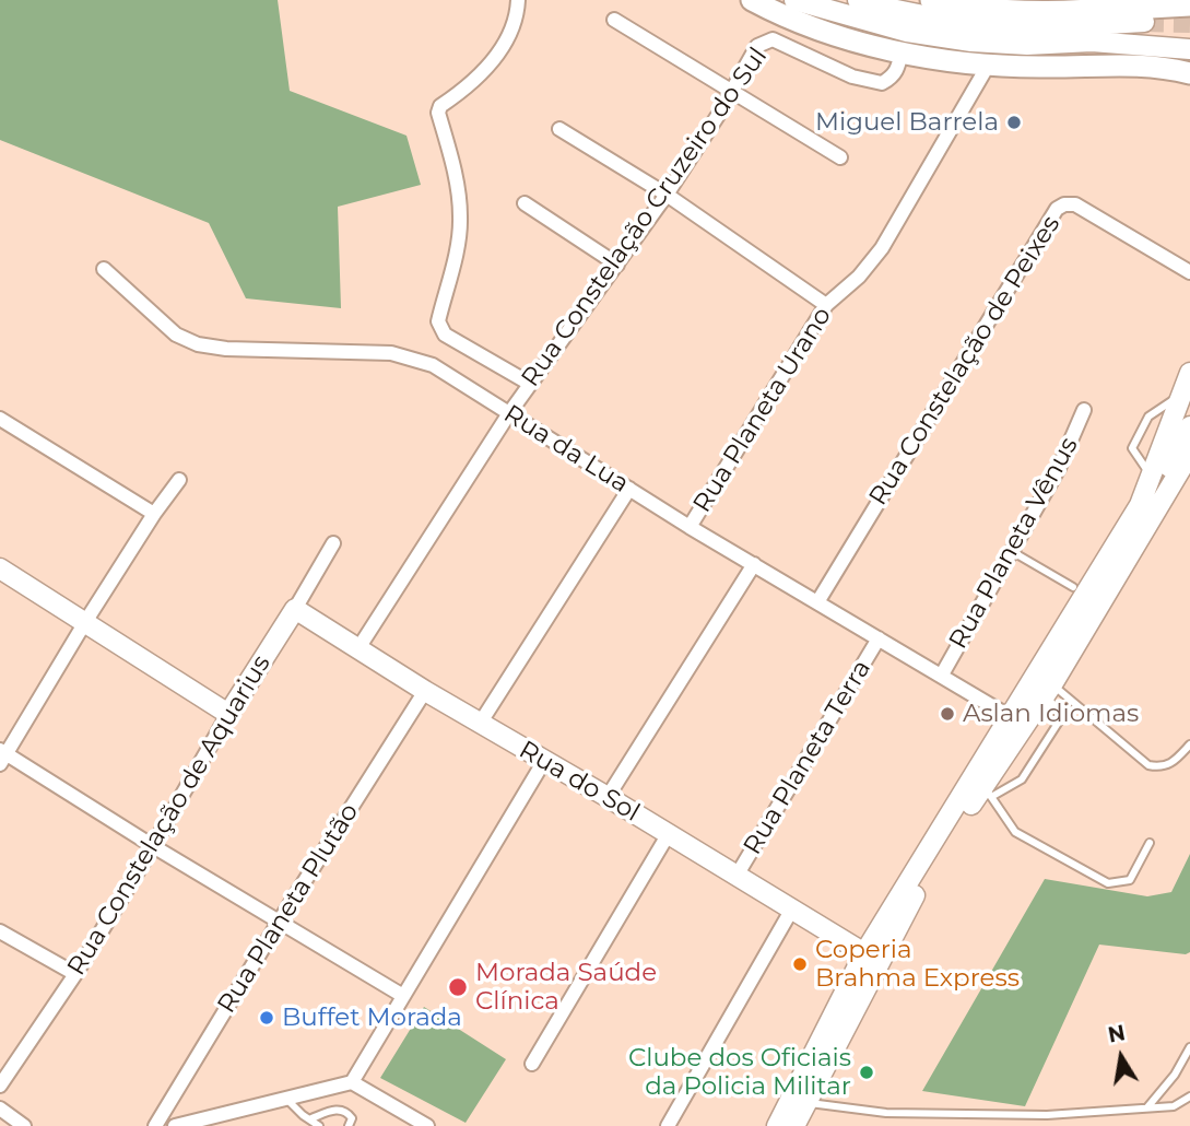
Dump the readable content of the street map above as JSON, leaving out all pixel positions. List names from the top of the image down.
{
  "streets": {
    "main road": ["Rua do Sol", "Rua Constelação de Aquarius"],
    "street": [
      "Rua Constelação Cruzeiro do Sul",
      "Rua Constelação de Peixes",
      "Rua Planeta Urano",
      "Rua da Lua",
      "Rua Planeta Vênus",
      "Rua Planeta Terra",
      "Rua Planeta Plutão"
    ]
  },
  "crossings": [
    ["Rua Constelação Cruzeiro do Sul", "Rua da Lua"],
    ["Rua Constelação Cruzeiro do Sul", "Rua do Sol"],
    ["Rua Constelação de Peixes", "Rua da Lua"],
    ["Rua Planeta Urano", "Rua da Lua"],
    ["Rua da Lua", "Rua Planeta Vênus"],
    ["Rua da Lua", "Rua Planeta Terra"],
    ["Rua Planeta Terra", "Rua do Sol"],
    ["Rua do Sol", "Rua Constelação de Aquarius"],
    ["Rua do Sol", "Rua Planeta Plutão"]
  ],
  "places": [
    "Miguel Barrela",
    "Aslan Idiomas",
    "Coperia Brahma Express",
    "Morada Saúde Clínica",
    "Buffet Morada",
    "Clube dos Oficiais da Policia Militar"
  ],
  "north": "top"
}
